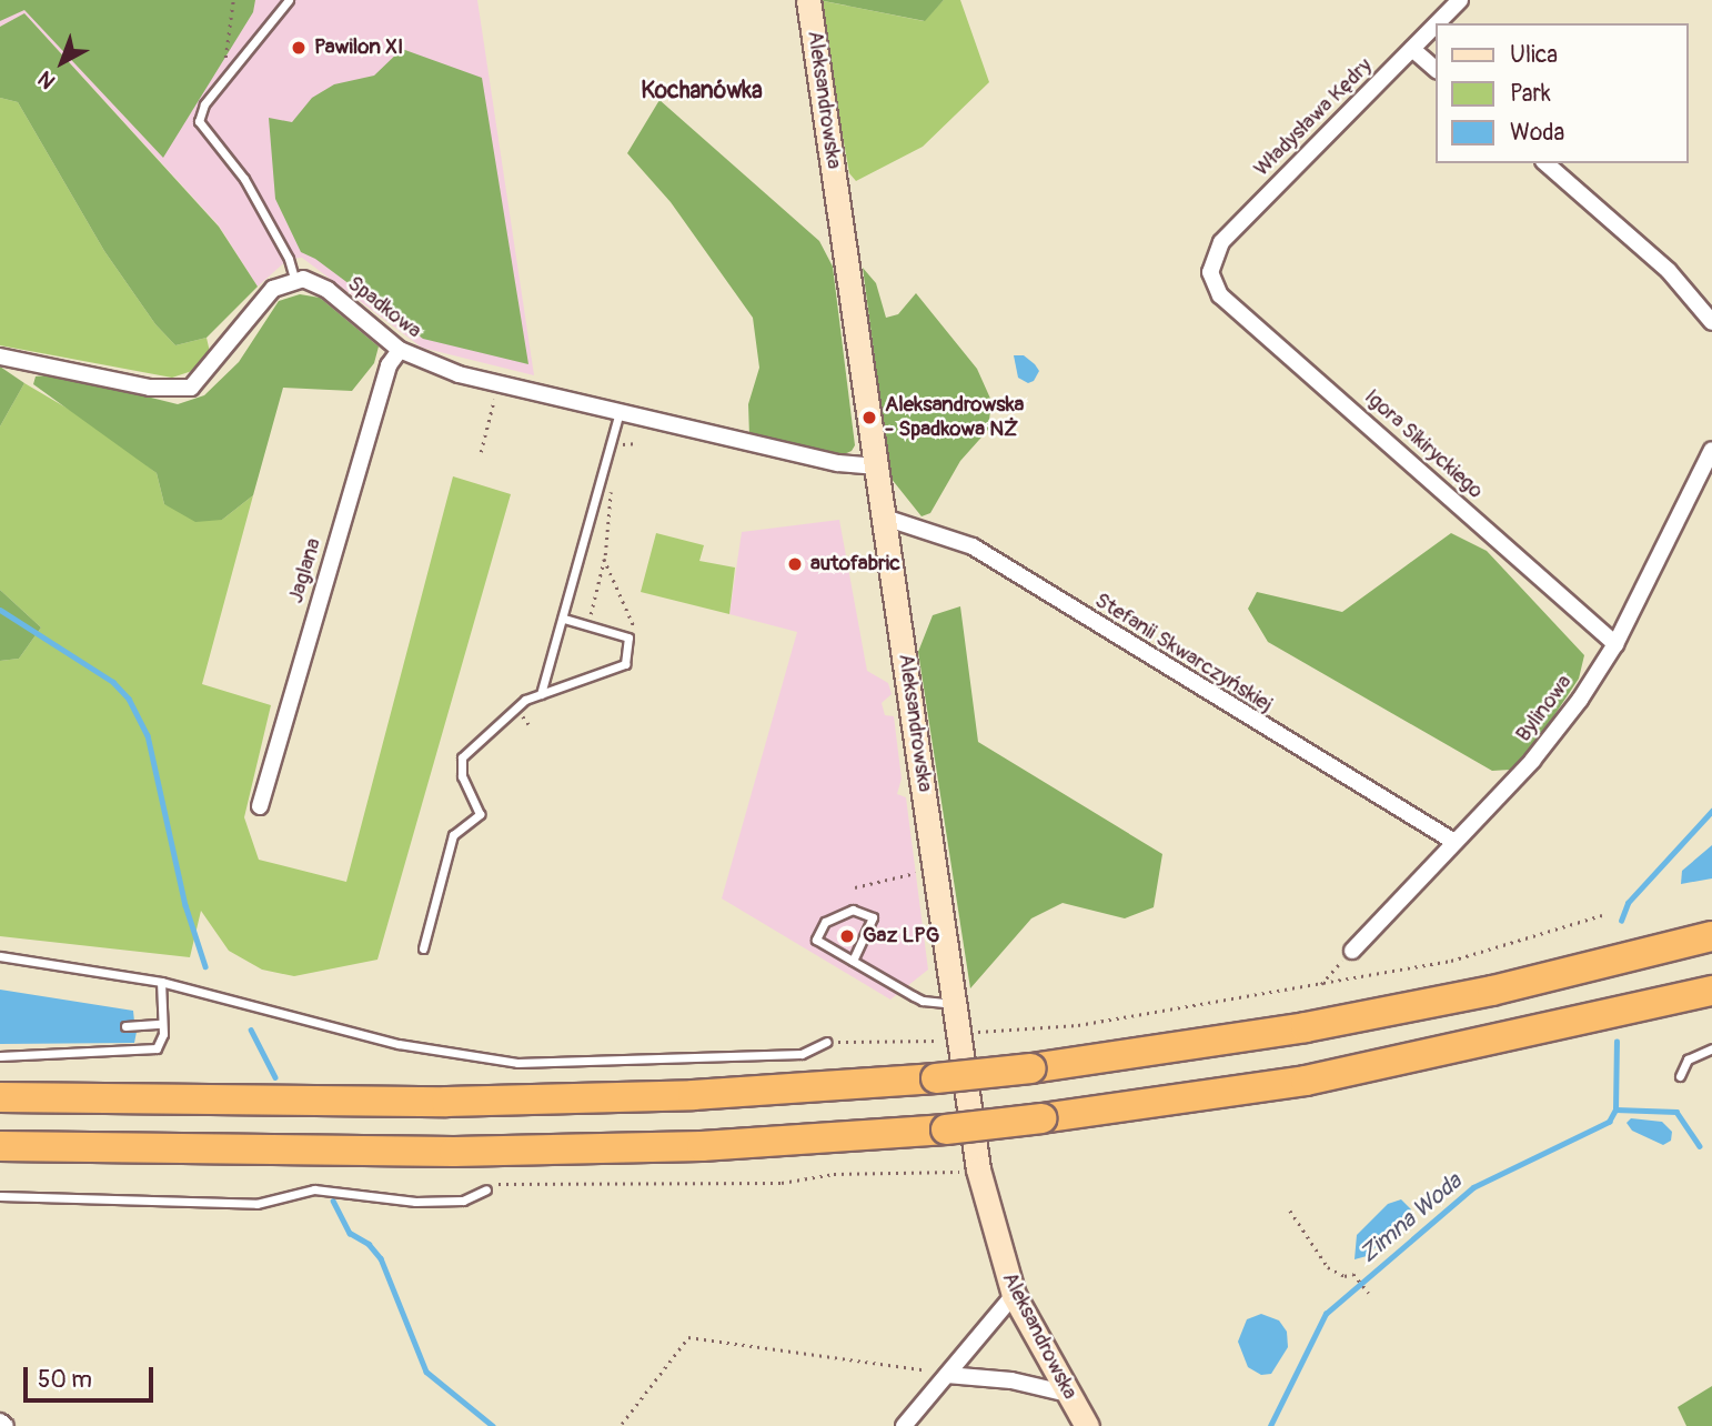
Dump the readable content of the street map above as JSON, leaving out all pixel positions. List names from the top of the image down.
{
  "streets": {
    "main road": ["Aleksandrowska"],
    "street": [
      "Władysława Kędry",
      "Spadkowa",
      "Igora Sikiryckiego",
      "Jaglana",
      "Stefanii Skwarczyńskiej",
      "Bylinowa"
    ]
  },
  "crossings": [
    ["Aleksandrowska", "Spadkowa"],
    ["Aleksandrowska", "Stefanii Skwarczyńskiej"],
    ["Władysława Kędry", "Igora Sikiryckiego"],
    ["Spadkowa", "Jaglana"],
    ["Igora Sikiryckiego", "Bylinowa"],
    ["Stefanii Skwarczyńskiej", "Bylinowa"]
  ],
  "districts": ["Kochanówka"],
  "water": ["Zimna Woda"],
  "places": [
    "Pawilon XI",
    "Aleksandrowska - Spadkowa NŻ",
    "autofabric",
    "Gaz LPG"
  ],
  "legend": ["Ulica", "Park", "Woda"],
  "scale_bar": "50 m",
  "north": "bottom left"
}
